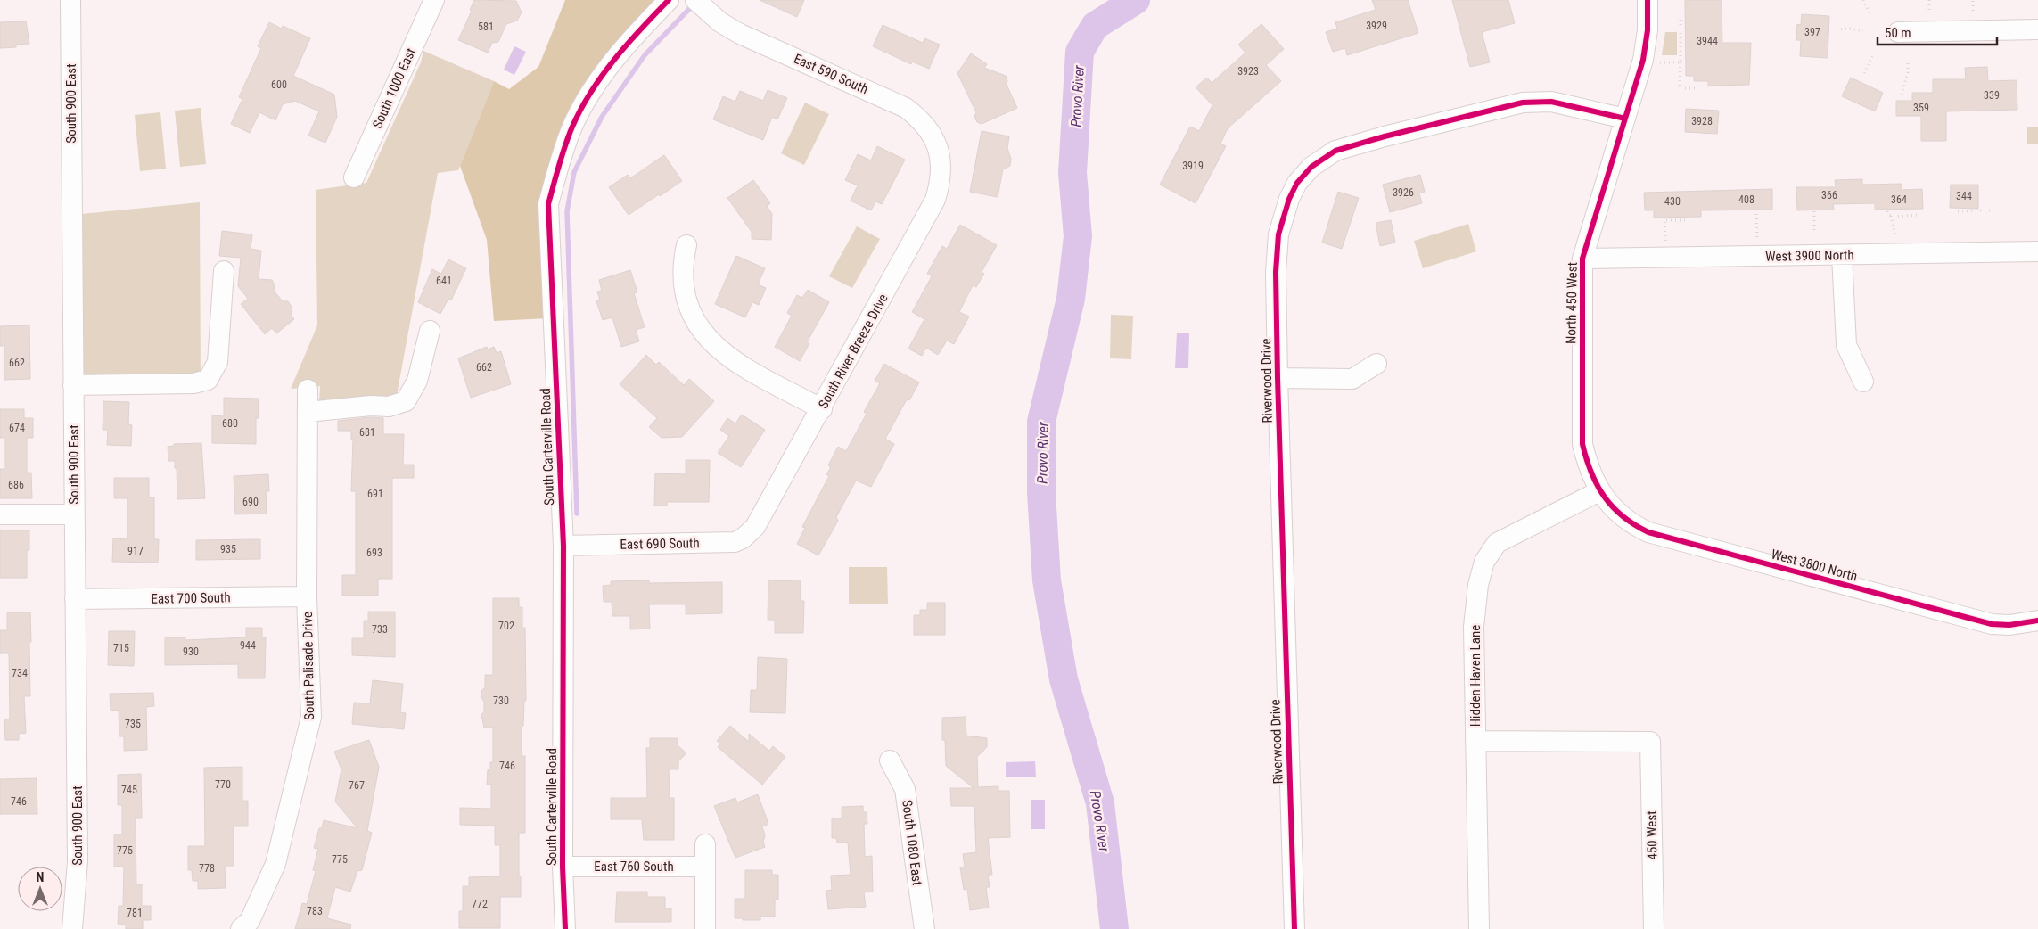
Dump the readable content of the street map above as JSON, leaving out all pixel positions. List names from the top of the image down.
{
  "streets": {
    "street": [
      "East 590 South",
      "South 1000 East",
      "South 900 East",
      "West 3900 North",
      "North 450 West",
      "South River Breeze Drive",
      "Riverwood Drive",
      "South Carterville Road",
      "East 690 South",
      "West 3800 North",
      "East 700 South",
      "South Palisade Drive",
      "Hidden Haven Lane",
      "450 West",
      "South 1080 East",
      "East 760 South"
    ]
  },
  "crossings": [
    ["East 590 South", "South River Breeze Drive"],
    ["South 900 East", "East 700 South"],
    ["West 3900 North", "North 450 West"],
    ["North 450 West", "Riverwood Drive"],
    ["North 450 West", "West 3800 North"],
    ["North 450 West", "Hidden Haven Lane"],
    ["South River Breeze Drive", "East 690 South"],
    ["South Carterville Road", "East 690 South"],
    ["South Carterville Road", "East 760 South"],
    ["West 3800 North", "Hidden Haven Lane"],
    ["East 700 South", "South Palisade Drive"],
    ["Hidden Haven Lane", "450 West"]
  ],
  "water": ["Provo River"],
  "house_numbers": [
    "3929",
    "581",
    "397",
    "3944",
    "3923",
    "600",
    "339",
    "359",
    "3928",
    "3919",
    "3926",
    "366",
    "344",
    "408",
    "364",
    "430",
    "641",
    "662",
    "662",
    "680",
    "674",
    "681",
    "686",
    "691",
    "690",
    "935",
    "917",
    "693",
    "702",
    "733",
    "944",
    "715",
    "930",
    "734",
    "730",
    "735",
    "746",
    "770",
    "767",
    "745",
    "746",
    "775",
    "775",
    "778",
    "772",
    "783",
    "781"
  ],
  "scale_bar": "50 m",
  "north": "top"
}
